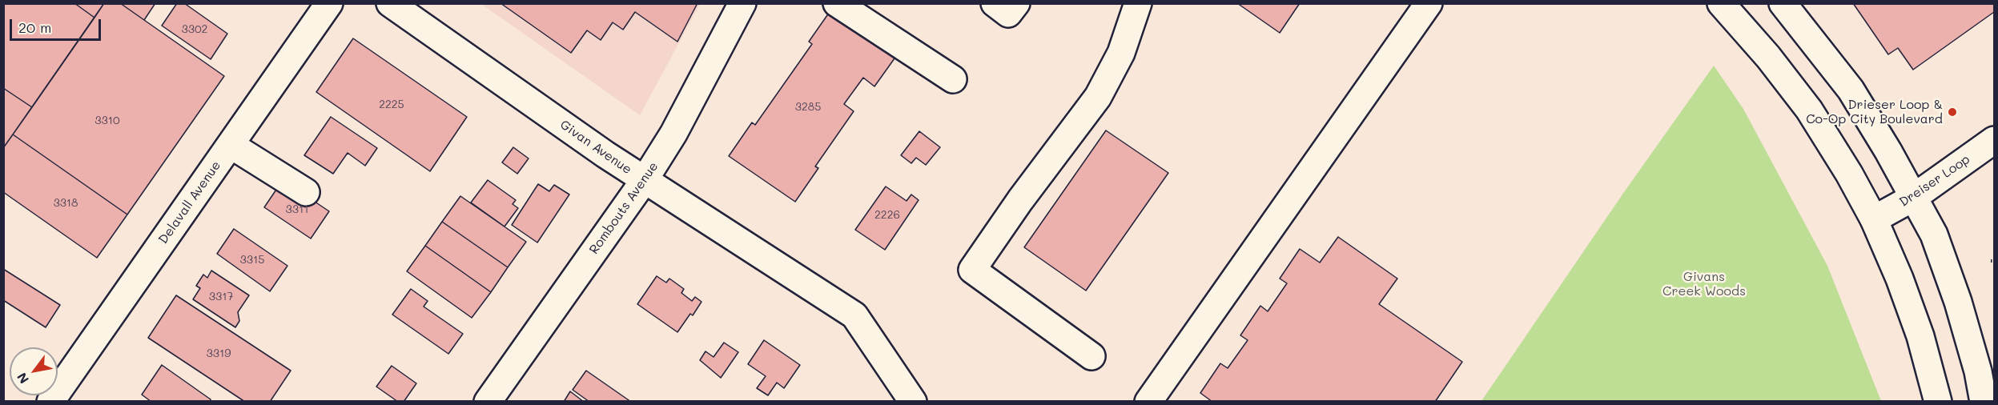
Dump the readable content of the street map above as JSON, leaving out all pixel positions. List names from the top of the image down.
{
  "streets": {
    "street": [
      "Givan Avenue",
      "Dreiser Loop",
      "Delavall Avenue",
      "Rombouts Avenue"
    ]
  },
  "crossings": [
    ["Givan Avenue", "Rombouts Avenue"]
  ],
  "parks": ["Givans Creek Woods"],
  "places": ["Drieser Loop & Co-Op City Boulevard"],
  "house_numbers": [
    "3302",
    "2225",
    "3285",
    "3310",
    "3318",
    "3311",
    "2226",
    "3315",
    "3317",
    "3319"
  ],
  "scale_bar": "20 m",
  "north": "bottom left"
}
